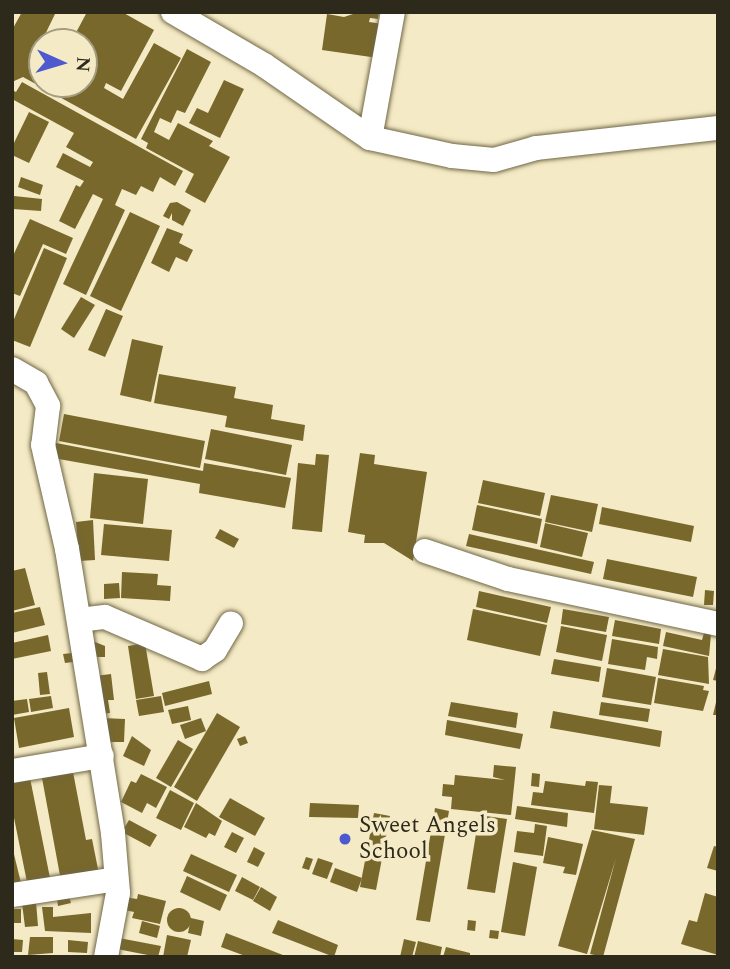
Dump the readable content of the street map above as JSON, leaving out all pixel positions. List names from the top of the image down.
{
  "places": ["Sweet Angels School"],
  "north": "right"
}
